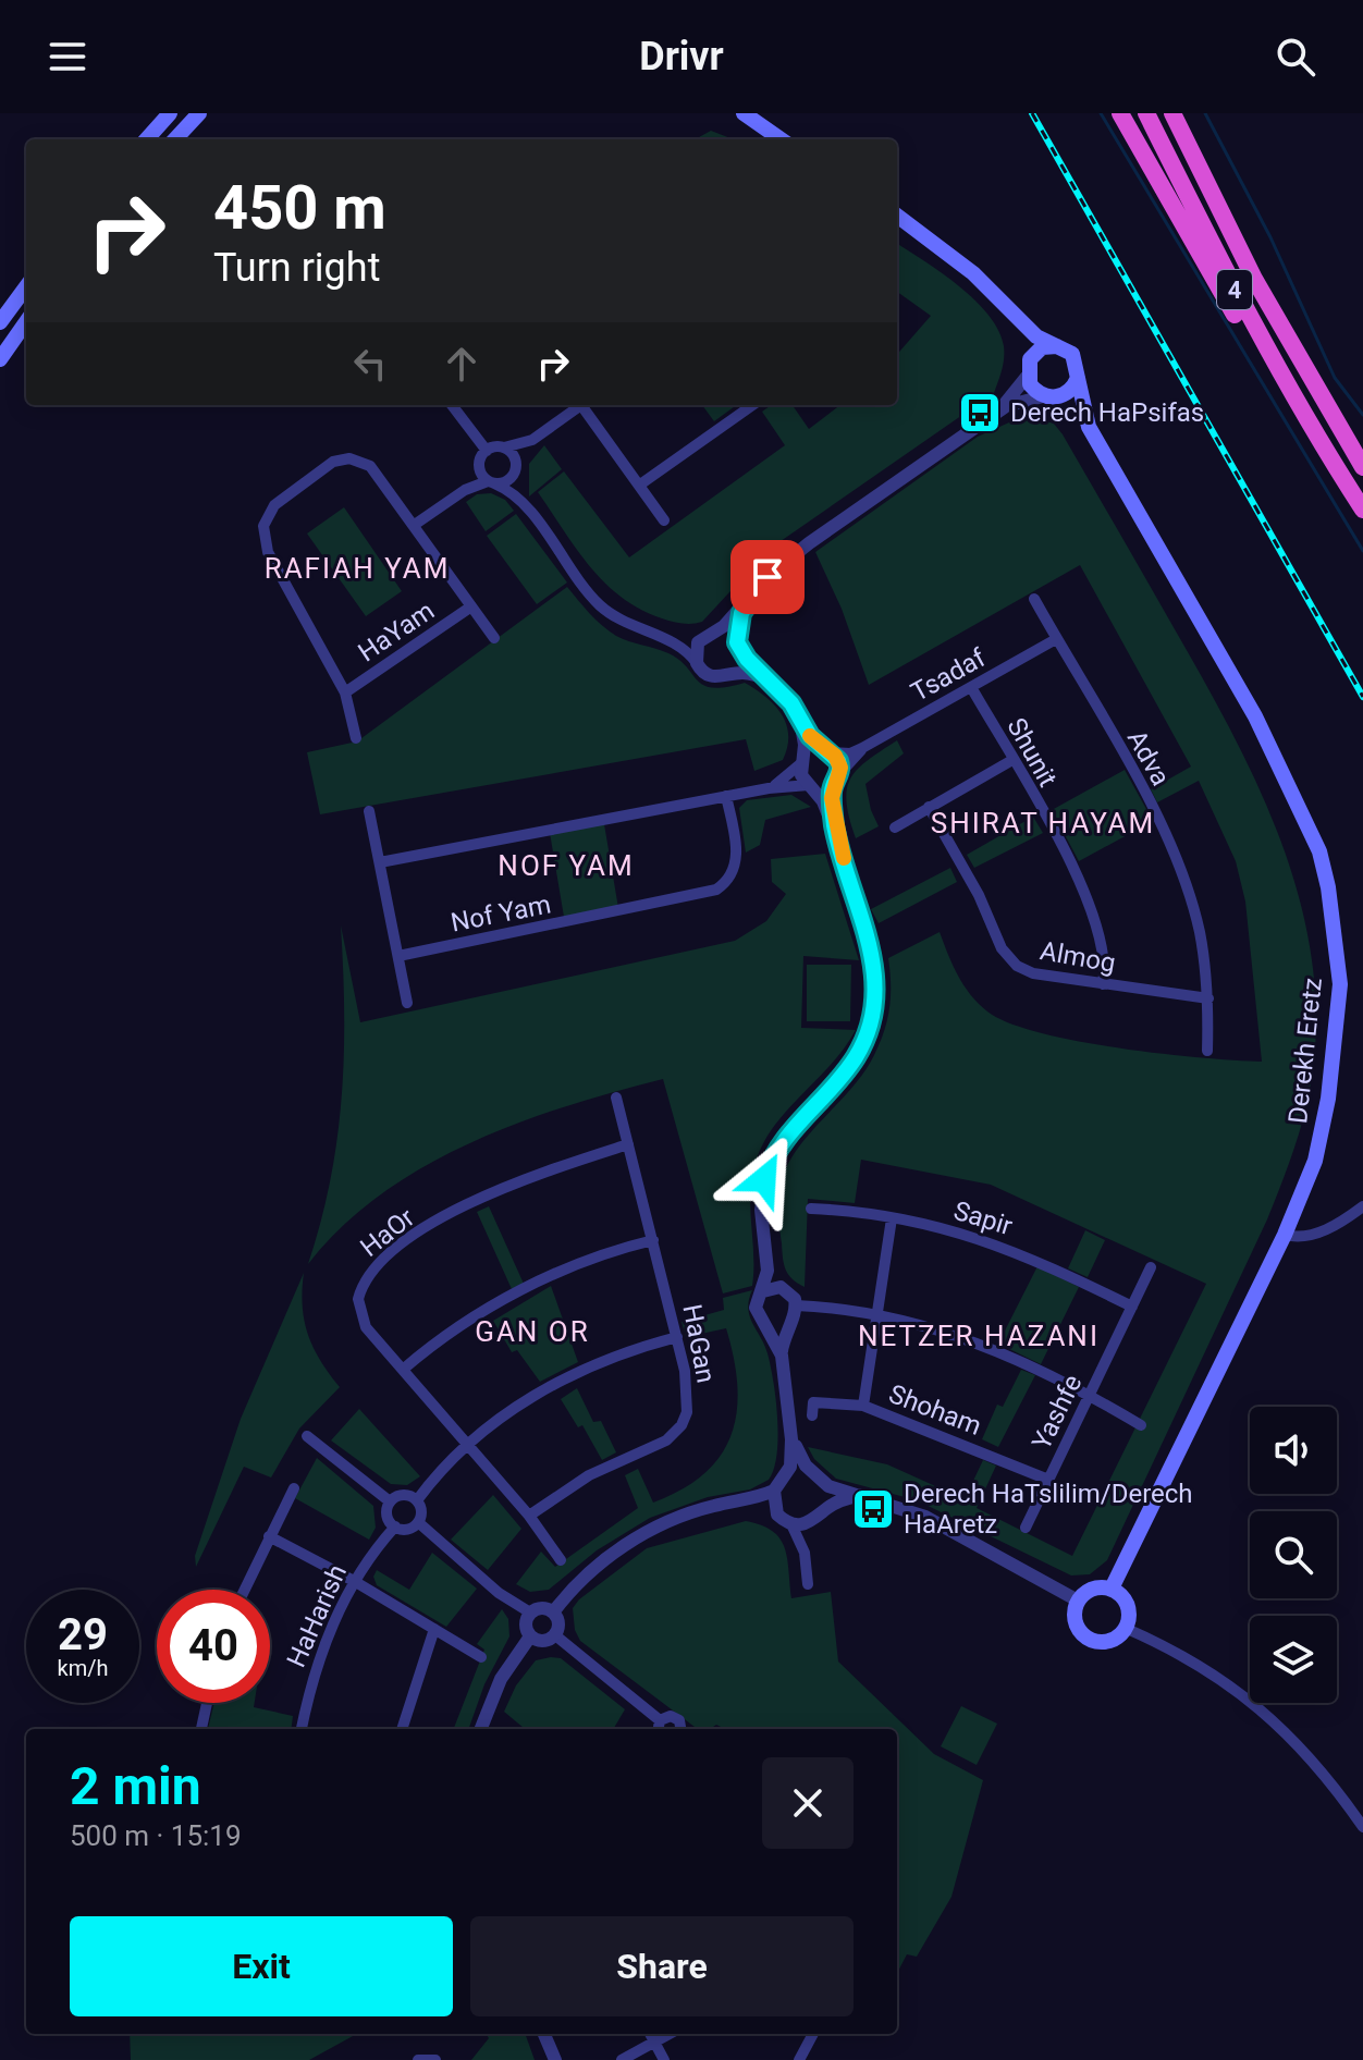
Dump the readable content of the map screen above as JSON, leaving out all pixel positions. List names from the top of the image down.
{
  "streets": {
    "highway": ["4"],
    "main road": ["Derekh Eretz"],
    "street": [
      "HaYam",
      "Tsadaf",
      "Shunit",
      "Adva",
      "Nof Yam",
      "Almog",
      "Sapir",
      "HaOr",
      "HaGan",
      "Shoham",
      "Yashfe",
      "HaHarish"
    ]
  },
  "crossings": [
    ["Tsadaf", "Shunit"],
    ["Tsadaf", "Adva"],
    ["Shunit", "Almog"],
    ["Adva", "Almog"],
    ["Sapir", "Yashfe"],
    ["HaOr", "HaGan"],
    ["Shoham", "Yashfe"]
  ],
  "districts": [
    "RAFIAH YAM",
    "SHIRAT HAYAM",
    "NOF YAM",
    "GAN OR",
    "NETZER HAZANI"
  ],
  "places": {
    "bus stop": ["Derech HaPsifas", "Derech HaTslilim/Derech HaAretz"]
  },
  "page": {
    "header": "Drivr",
    "turn": ["450 m", "Turn right"],
    "speed": "29 km/h",
    "limit": "40",
    "heading": ["2 min", "500 m · 15:19"],
    "buttons": ["Exit", "Share"]
  }
}
